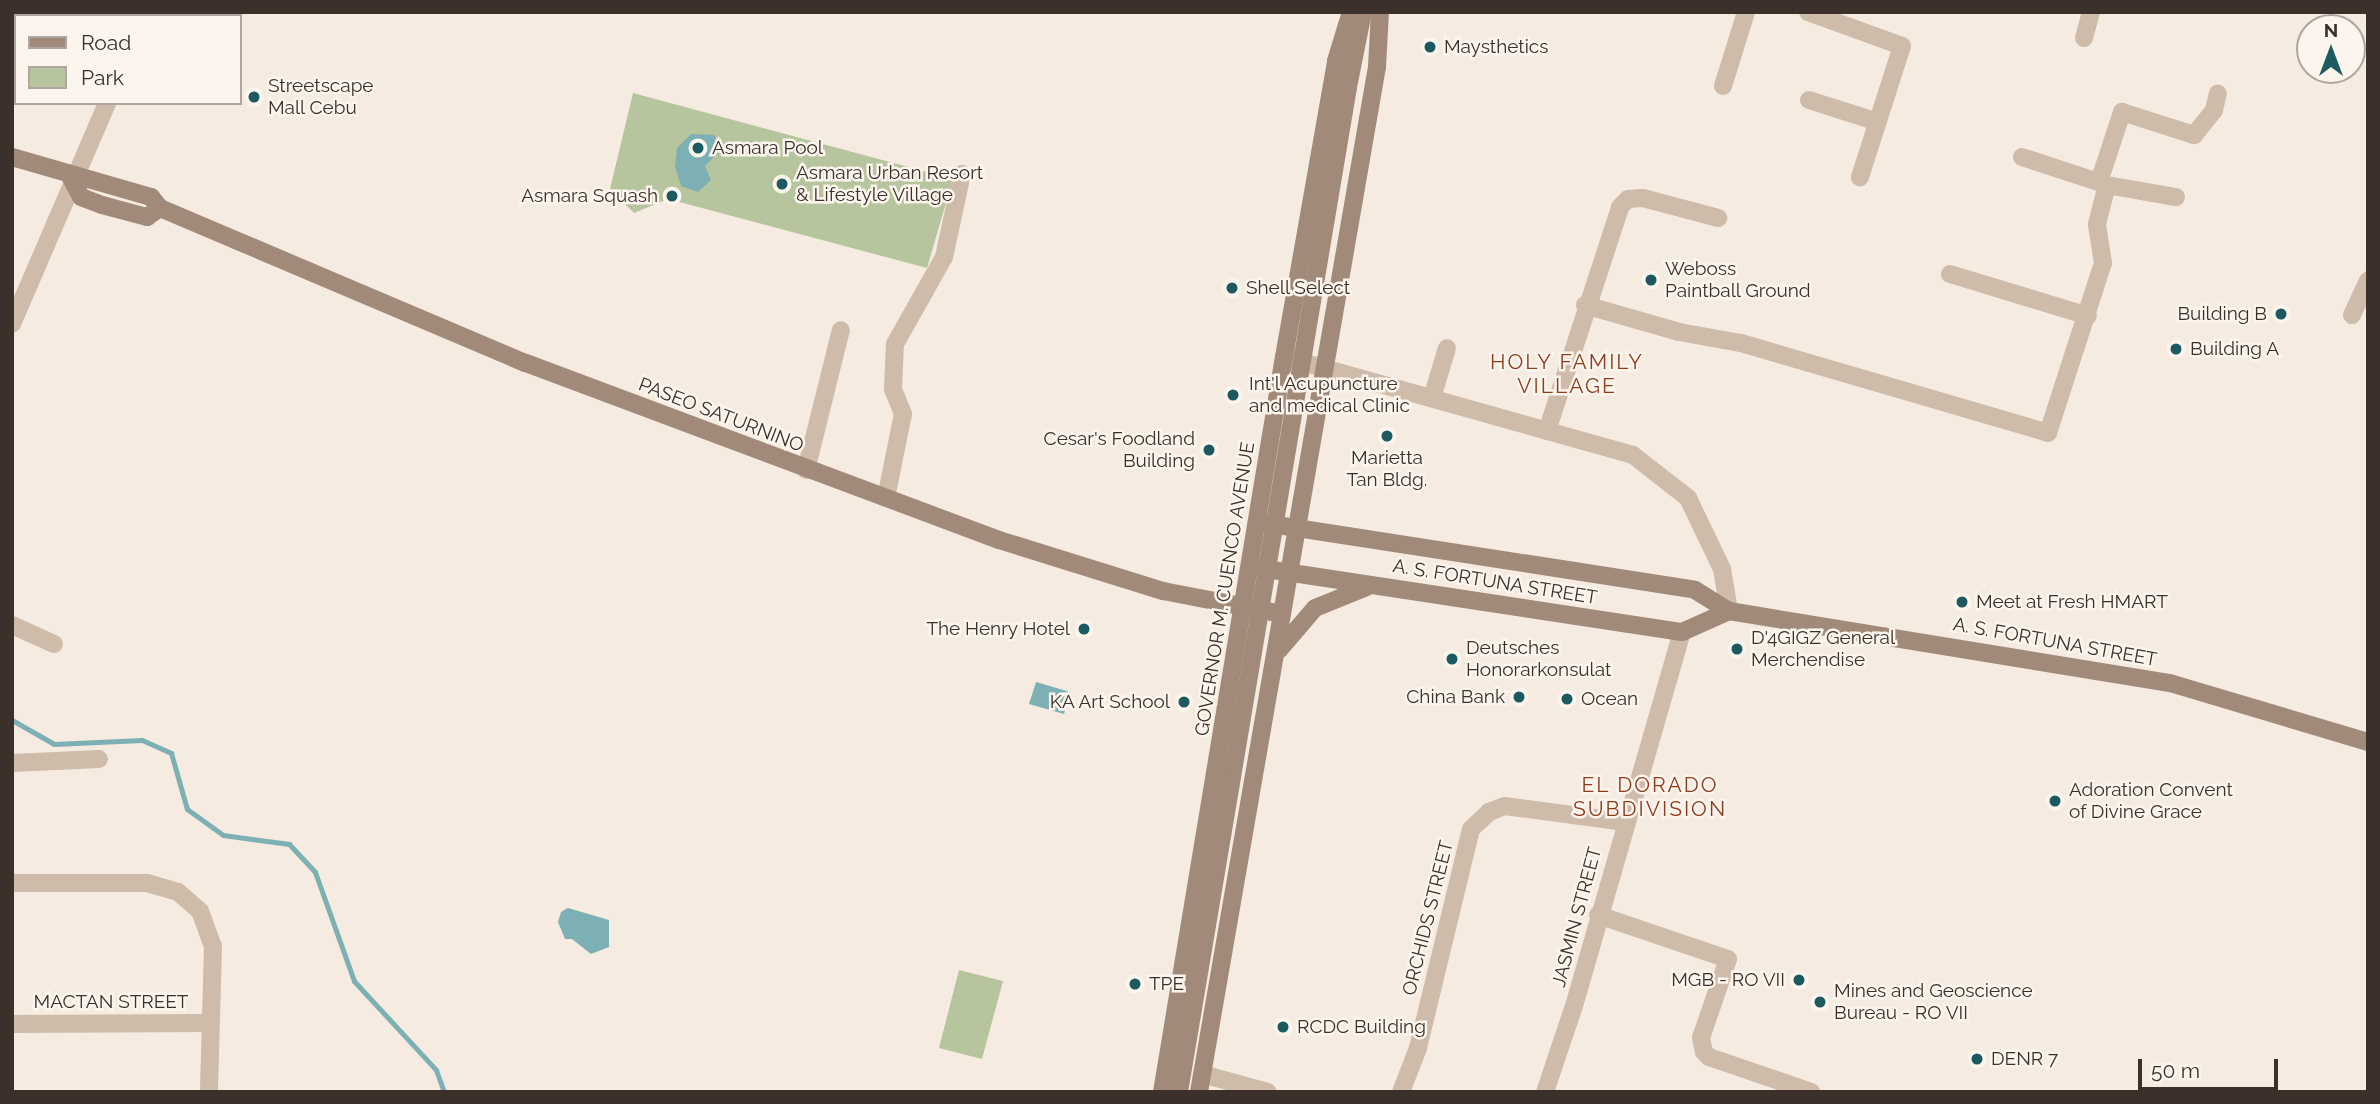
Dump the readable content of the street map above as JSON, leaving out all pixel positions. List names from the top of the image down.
{
  "streets": {
    "main road": ["PASEO SATURNINO", "A. S. FORTUNA STREET", "GOVERNOR M. CUENCO AVENUE"],
    "street": ["JASMIN STREET", "ORCHIDS STREET", "MACTAN STREET"]
  },
  "crossings": [
    ["PASEO SATURNINO", "GOVERNOR M. CUENCO AVENUE"],
    ["A. S. FORTUNA STREET", "GOVERNOR M. CUENCO AVENUE"],
    ["A. S. FORTUNA STREET", "JASMIN STREET"],
    ["JASMIN STREET", "ORCHIDS STREET"]
  ],
  "districts": ["HOLY FAMILY VILLAGE", "EL DORADO SUBDIVISION"],
  "places": [
    "Maysthetics",
    "Streetscape Mall Cebu",
    "Asmara Pool",
    "Asmara Urban Resort & Lifestyle Village",
    "Asmara Squash",
    "Weboss Paintball Ground",
    "Shell Select",
    "Building B",
    "Building A",
    "Int'l Acupuncture and medical Clinic",
    "Marietta Tan Bldg.",
    "Cesar's Foodland Building",
    "Meet at Fresh HMART",
    "The Henry Hotel",
    "D'4GIGZ General Merchendise",
    "Deutsches Honorarkonsulat",
    "China Bank",
    "Ocean",
    "KA Art School",
    "Adoration Convent of Divine Grace",
    "MGB - RO VII",
    "TPE",
    "Mines and Geoscience Bureau - RO VII",
    "RCDC Building",
    "DENR 7"
  ],
  "legend": ["Road", "Park"],
  "scale_bar": "50 m",
  "north": "top"
}
